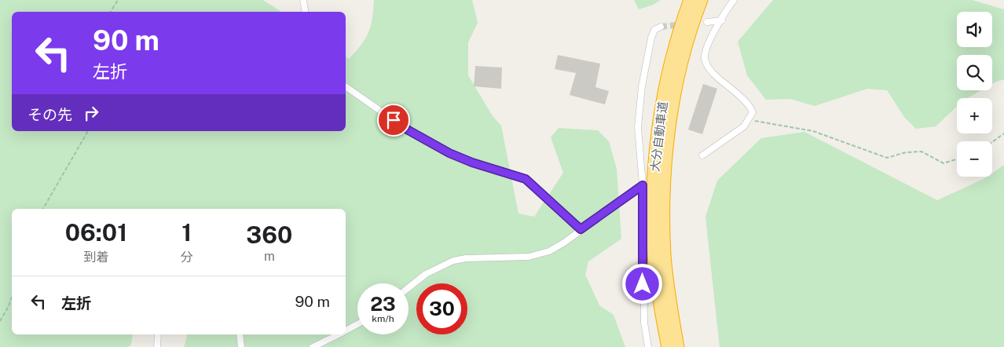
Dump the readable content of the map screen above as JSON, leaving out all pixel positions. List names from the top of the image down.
{
  "streets": {
    "highway": ["大分自動車道"]
  },
  "page": {
    "map_buttons": ["+", "−"],
    "turn": ["90 m", "左折"],
    "then": "その先",
    "eta": [
      "06:01",
      "到着",
      "1",
      "分",
      "360",
      "m"
    ],
    "list": [
      {
        "name": "左折",
        "value": "90 m"
      }
    ],
    "speed": "23 km/h",
    "limit": "30"
  }
}
